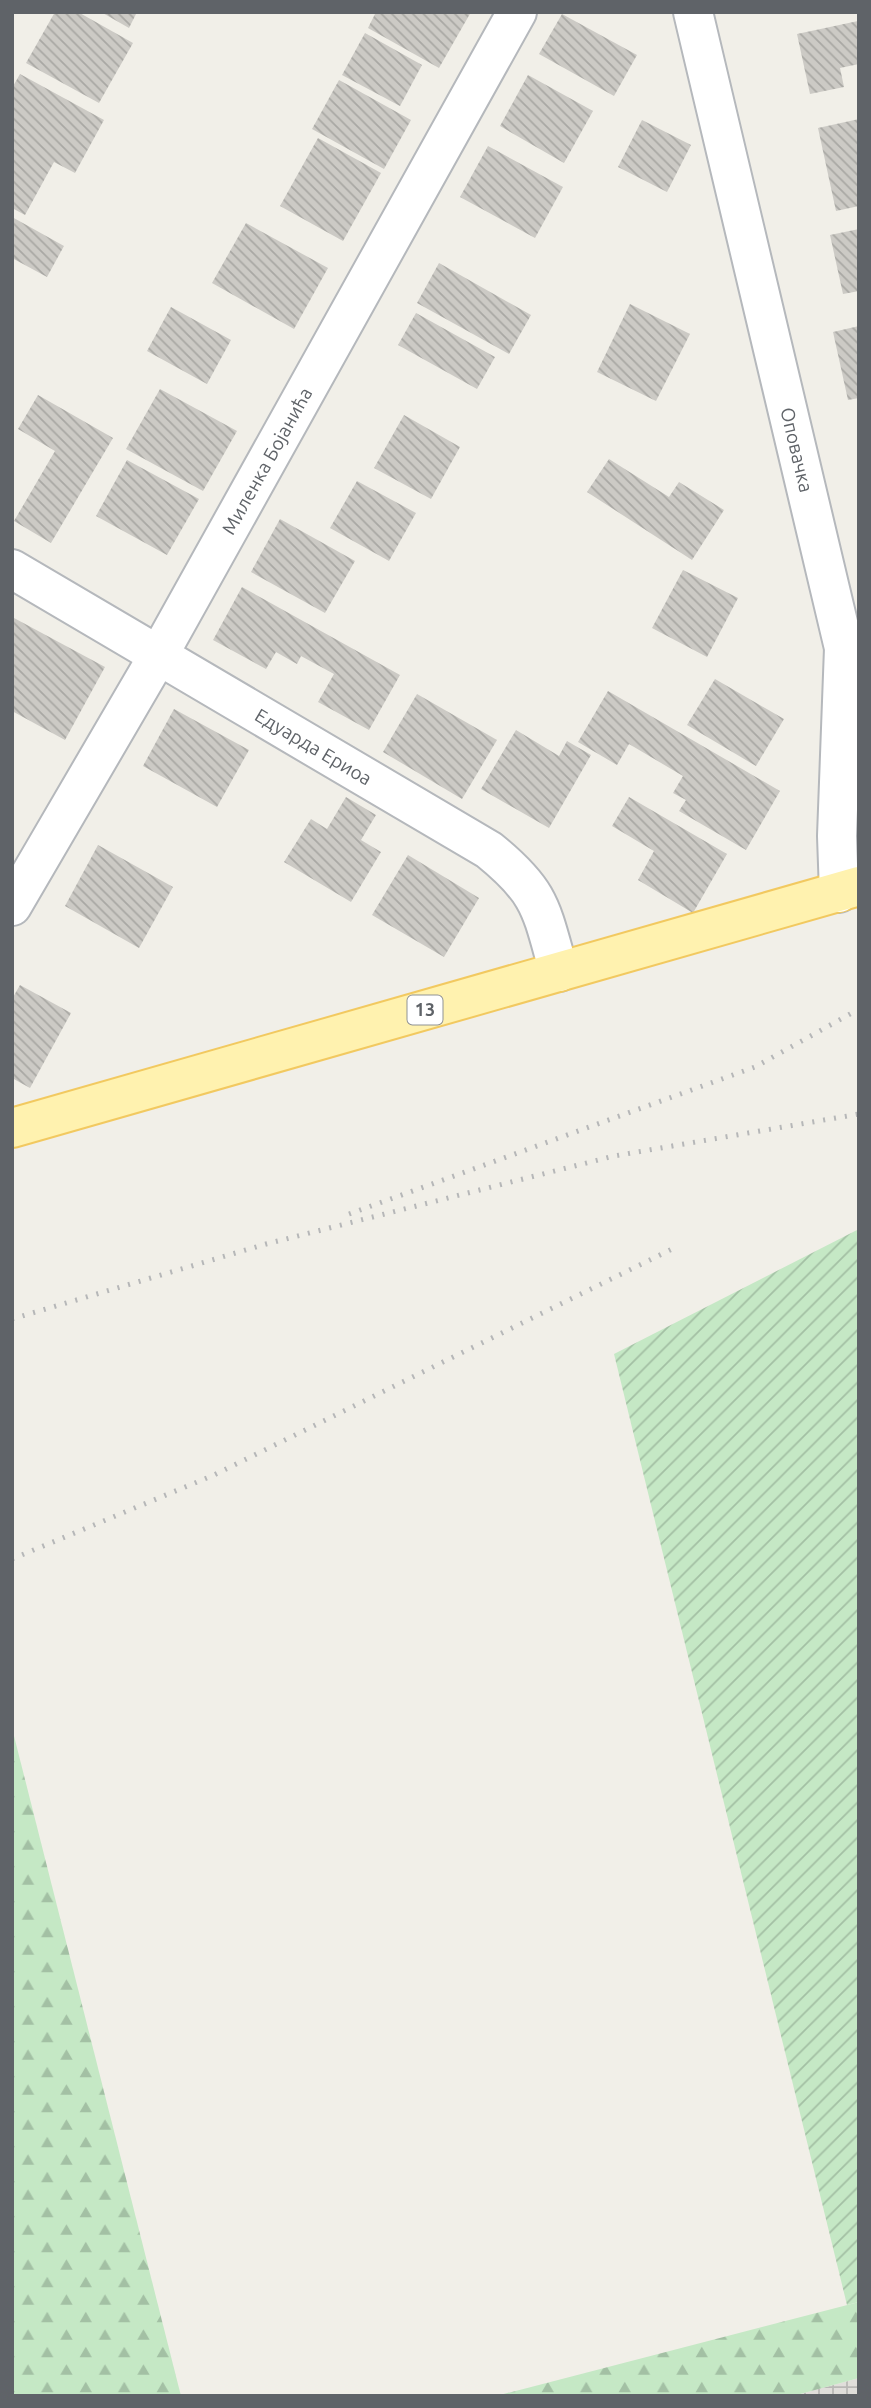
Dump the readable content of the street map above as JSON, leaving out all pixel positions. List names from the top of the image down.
{
  "streets": {
    "main road": ["13"],
    "street": ["Оповачка", "Миленка Бојанића", "Едуарда Ериоа"]
  },
  "crossings": [
    ["Оповачка", "13"],
    ["Миленка Бојанића", "Едуарда Ериоа"],
    ["Едуарда Ериоа", "13"]
  ]
}
